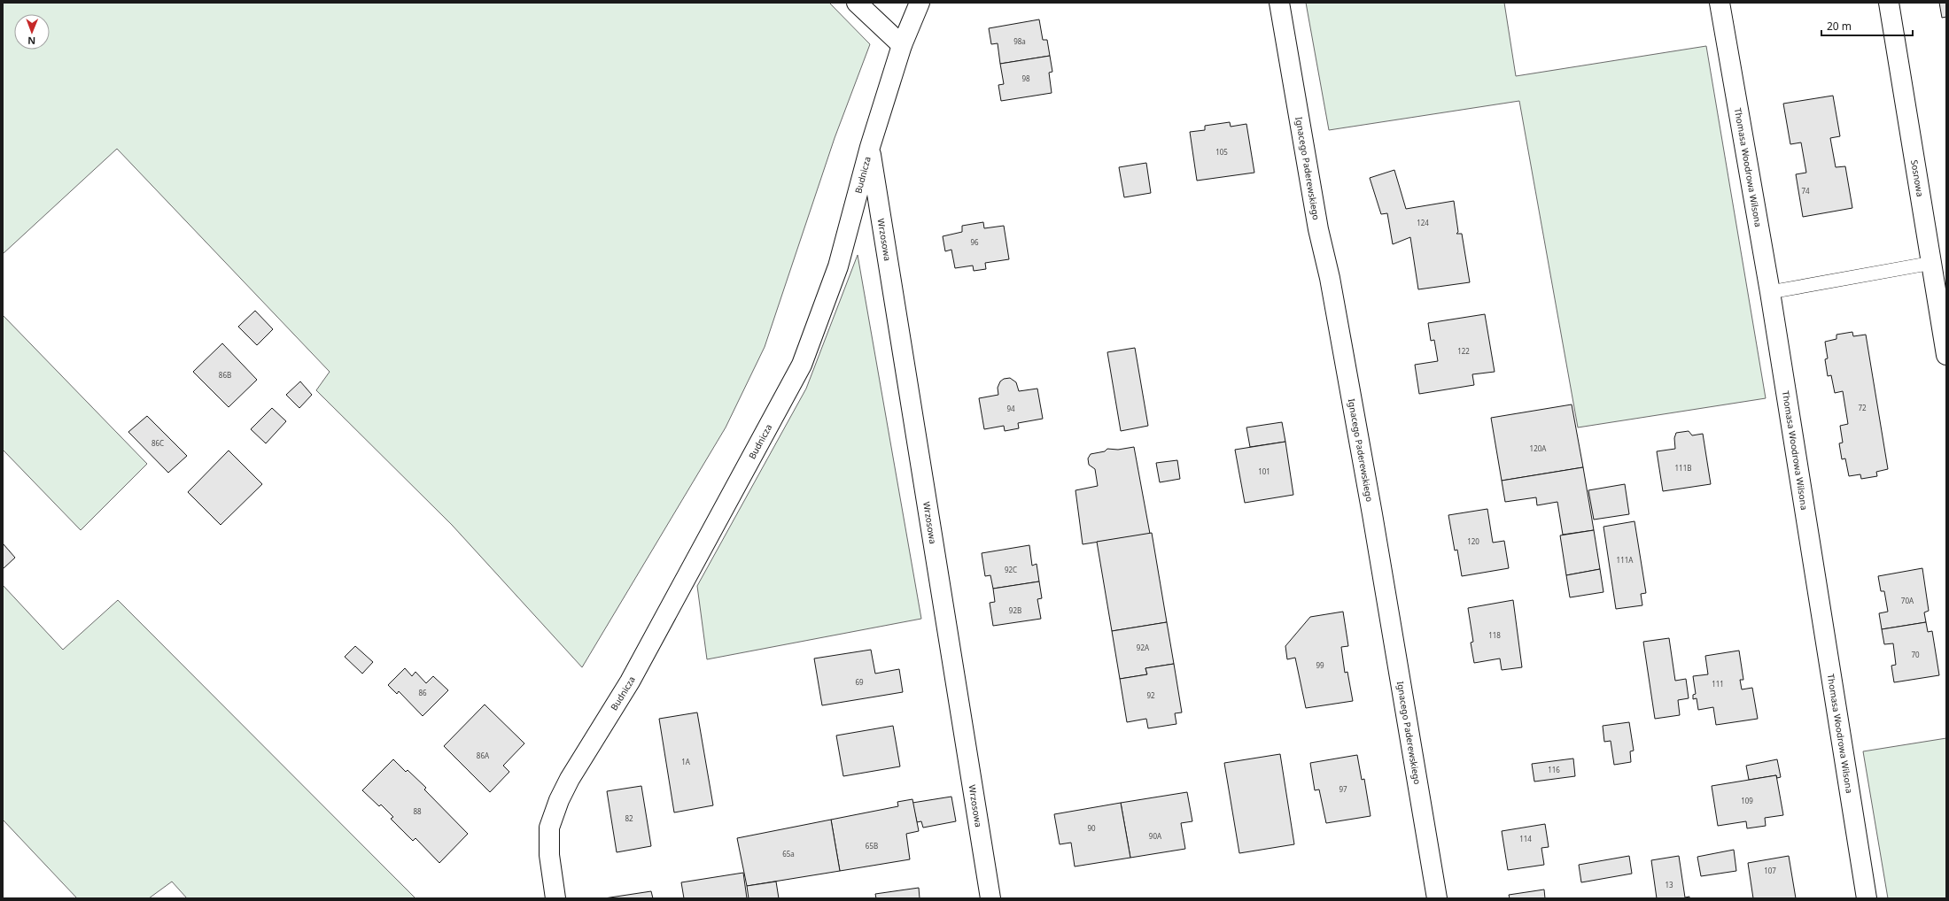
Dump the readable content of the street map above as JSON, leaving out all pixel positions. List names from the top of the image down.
{
  "streets": {
    "street": [
      "Thomasa Woodrowa Wilsona",
      "Ignacego Paderewskiego",
      "Budnicza",
      "Sosnowa",
      "Wrzosowa"
    ]
  },
  "crossings": [
    ["Budnicza", "Wrzosowa"]
  ],
  "house_numbers": [
    "98a",
    "98",
    "105",
    "74",
    "124",
    "96",
    "122",
    "86B",
    "72",
    "94",
    "86C",
    "120A",
    "111B",
    "101",
    "120",
    "111A",
    "92C",
    "70A",
    "92B",
    "118",
    "92A",
    "70",
    "99",
    "69",
    "111",
    "86",
    "92",
    "86A",
    "1A",
    "116",
    "97",
    "109",
    "88",
    "82",
    "90",
    "90A",
    "114",
    "65B",
    "65a",
    "107",
    "13"
  ],
  "scale_bar": "20 m",
  "north": "bottom"
}
